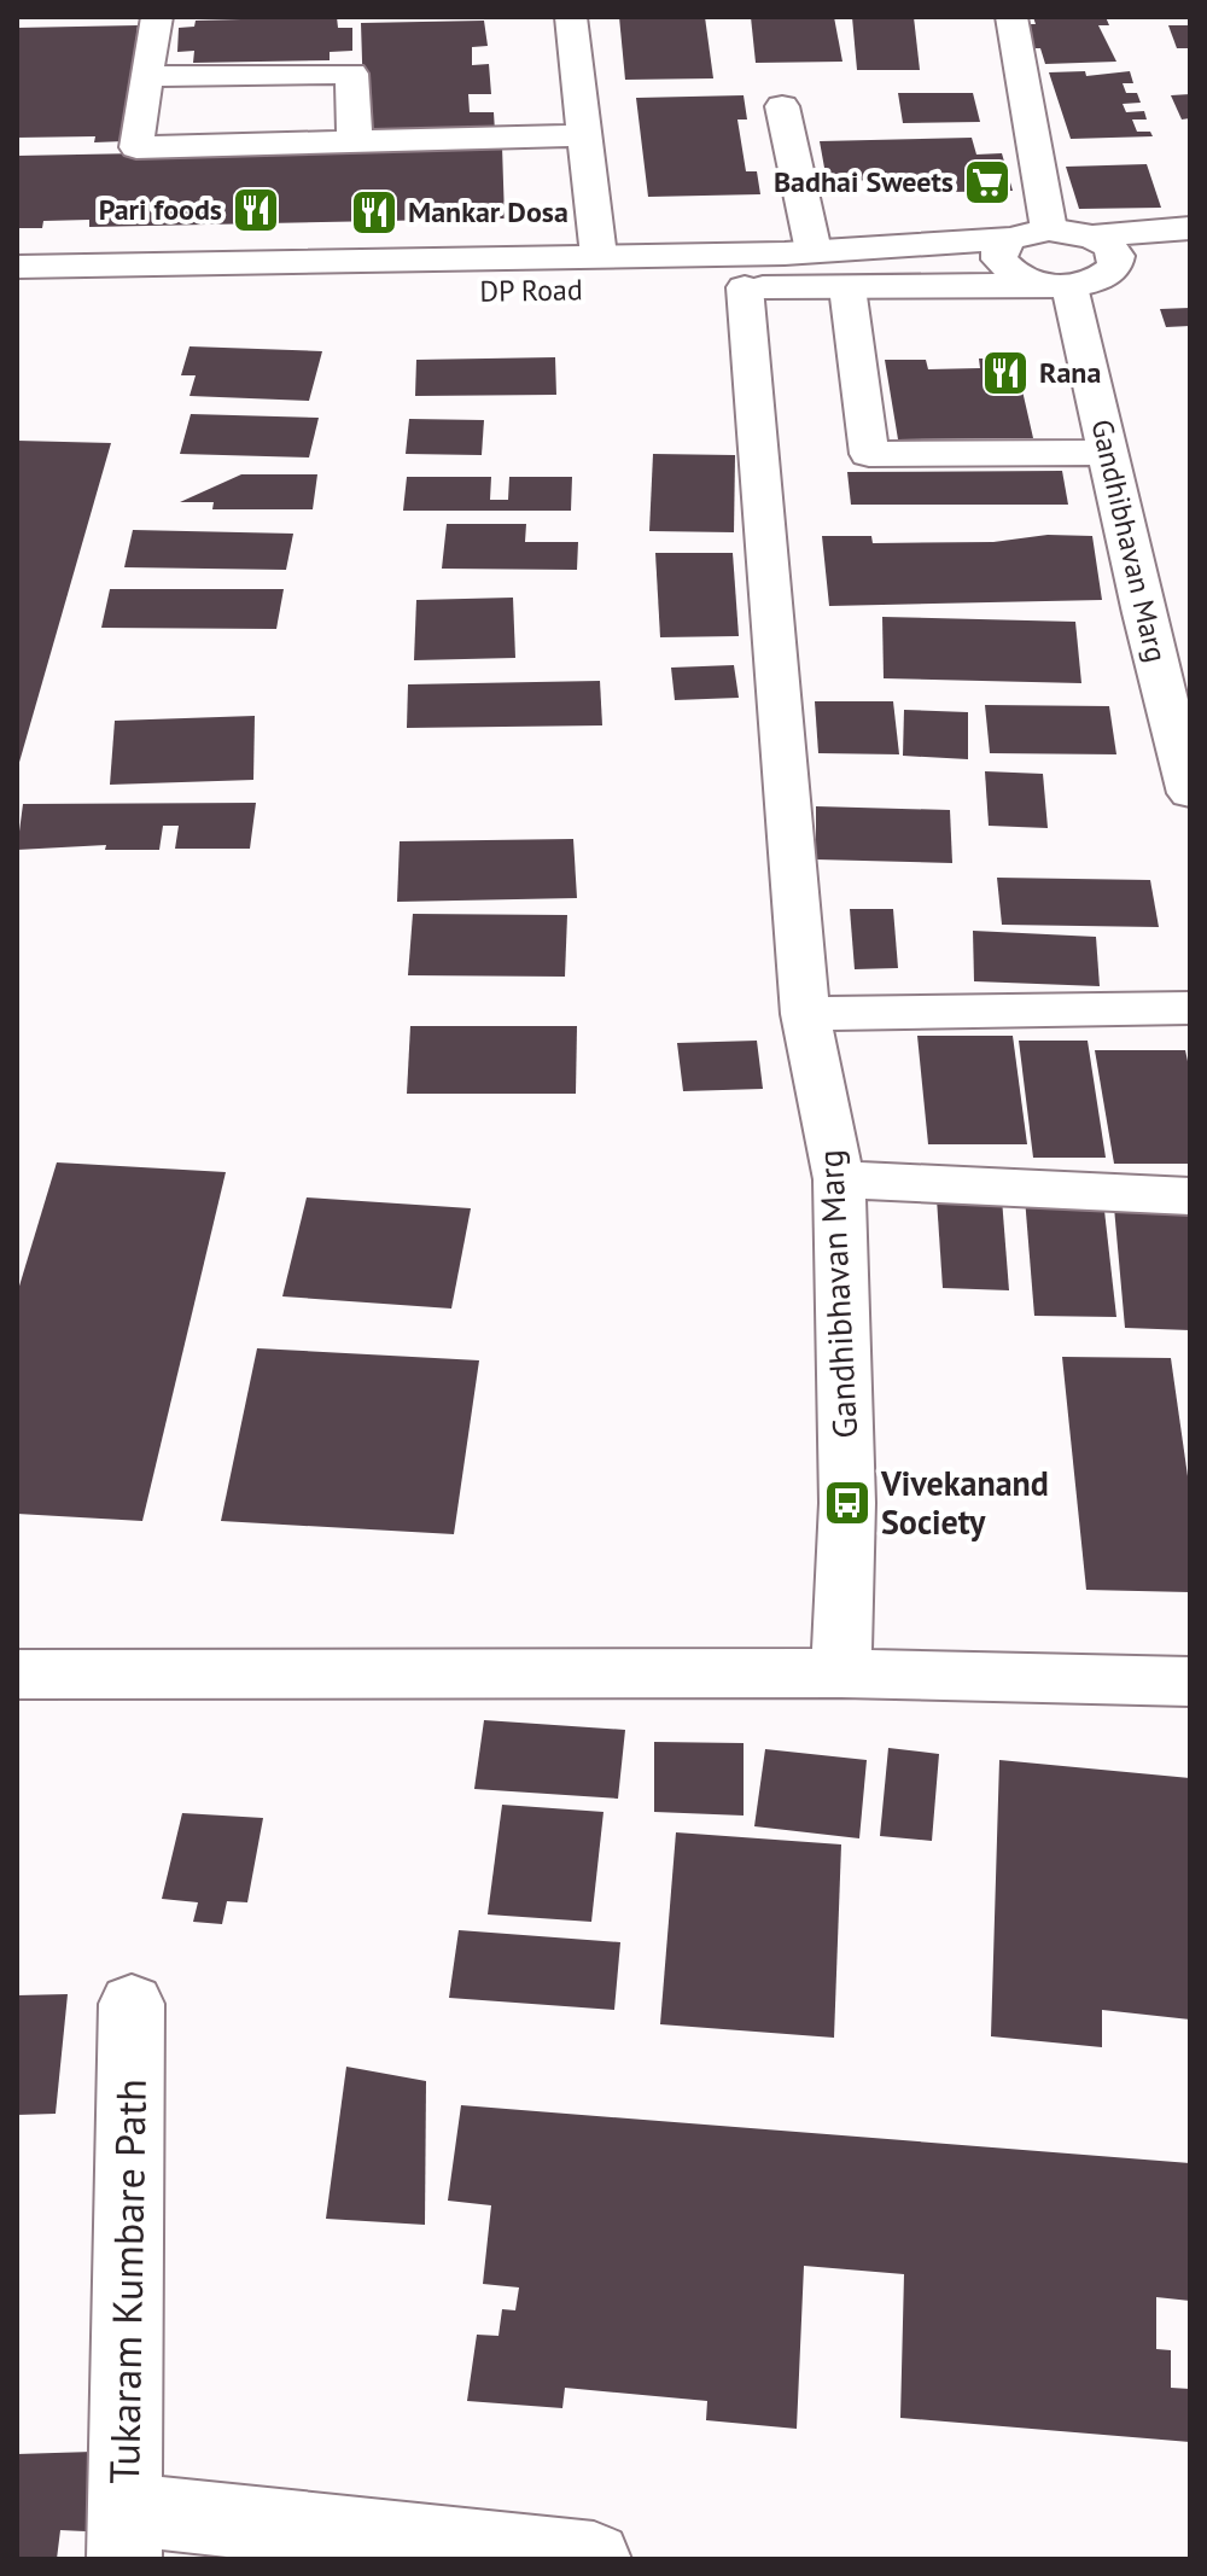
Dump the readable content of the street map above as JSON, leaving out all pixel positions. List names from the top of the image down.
{
  "streets": {
    "street": ["DP Road", "Gandhibhavan Marg", "Tukaram Kumbare Path"]
  },
  "crossings": [
    ["DP Road", "Gandhibhavan Marg"]
  ],
  "places": {
    "supermarket": ["Badhai Sweets"],
    "restaurant": ["Pari foods", "Mankar Dosa", "Rana"],
    "bus stop": ["Vivekanand Society"]
  }
}
